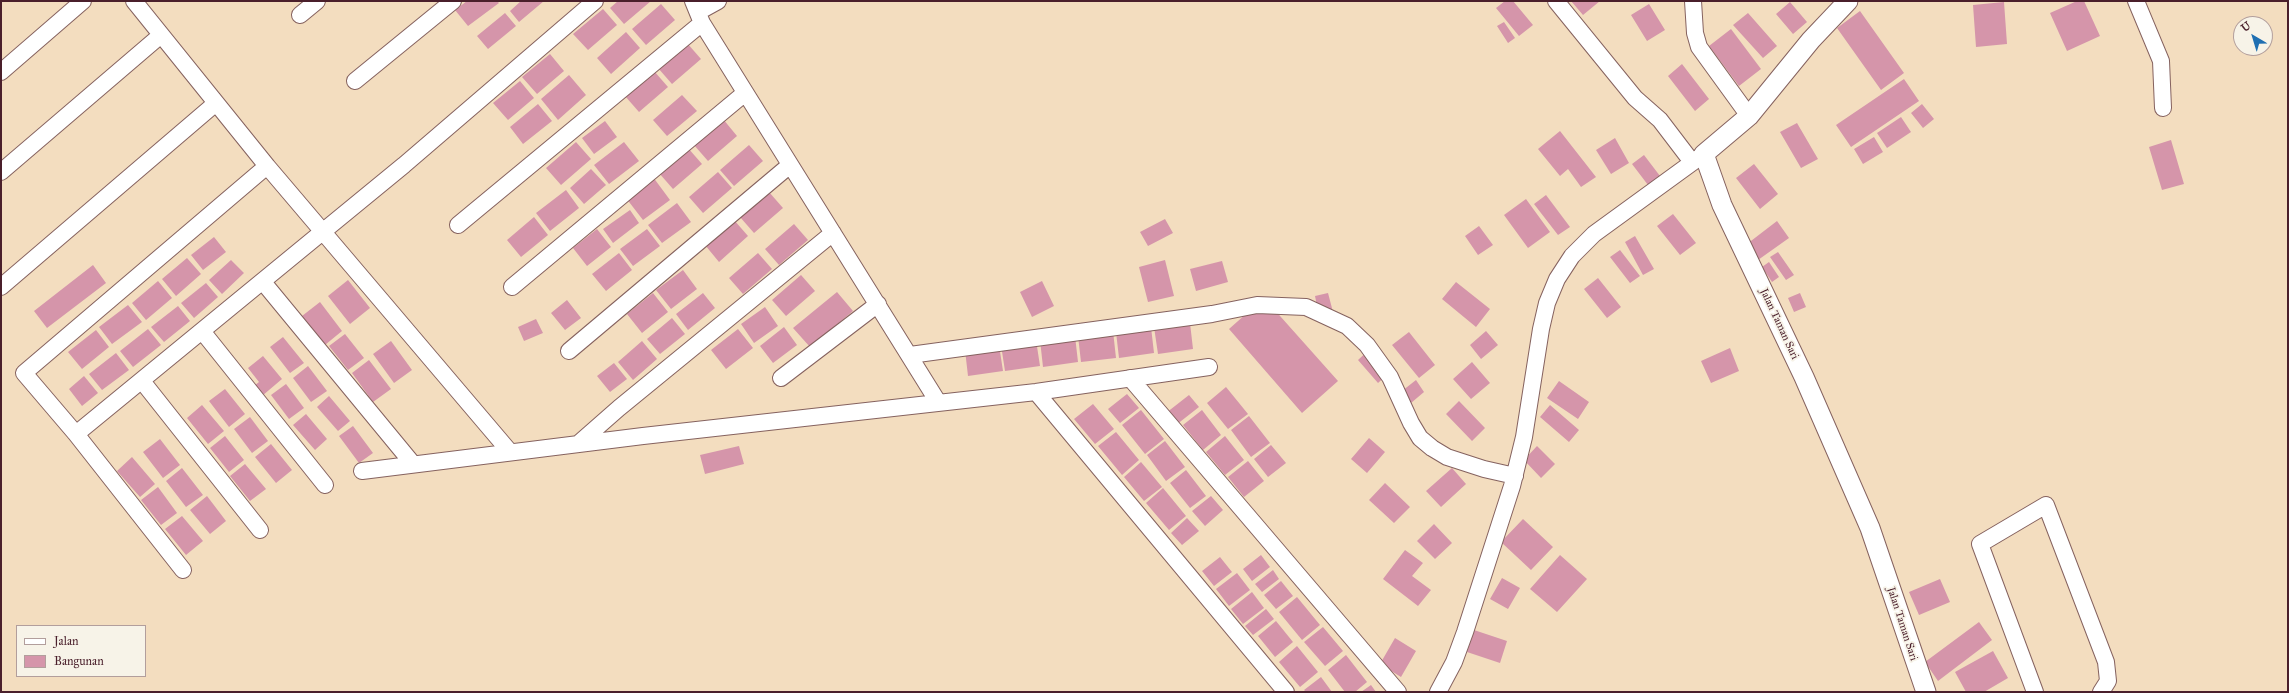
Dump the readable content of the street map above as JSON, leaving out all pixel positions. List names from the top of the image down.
{
  "streets": {
    "street": ["Jalan Taman Sari"]
  },
  "legend": ["Jalan", "Bangunan"],
  "north": "top left"
}
